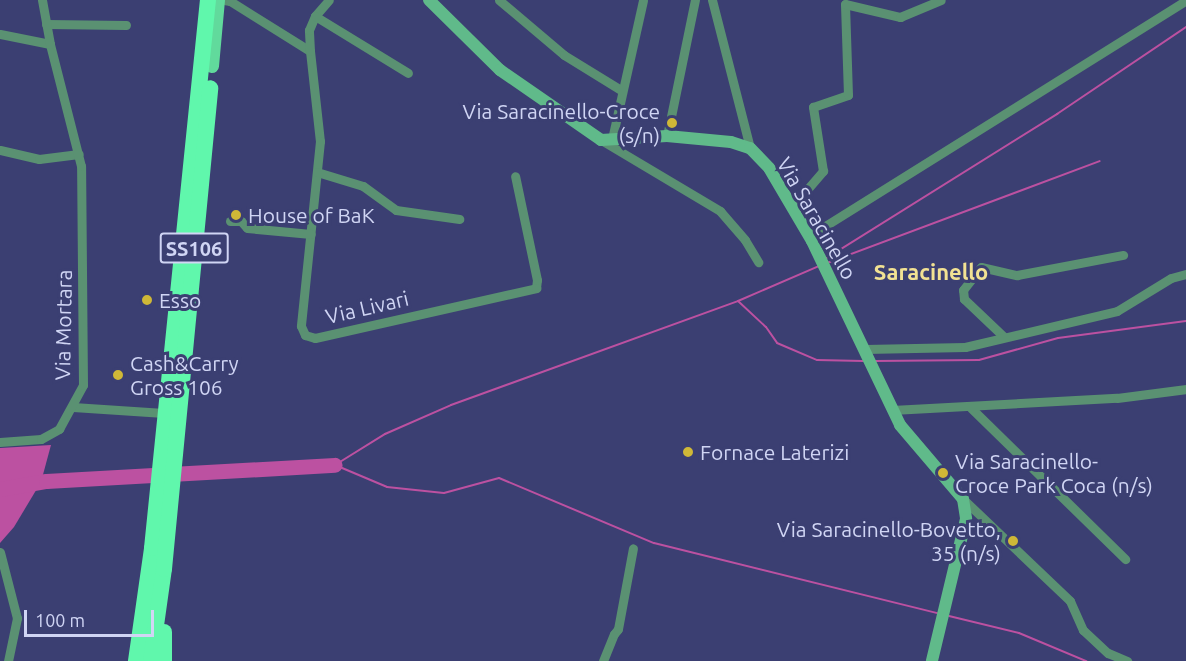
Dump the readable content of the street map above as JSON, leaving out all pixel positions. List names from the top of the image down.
{
  "streets": {
    "highway": ["SS106"],
    "street": ["Via Saracinello", "Via Livari", "Via Mortara"]
  },
  "districts": ["Saracinello"],
  "places": [
    "Via Saracinello-Croce (s/n)",
    "House of BaK",
    "Esso",
    "Cash&Carry Gross 106",
    "Fornace Laterizi",
    "Via Saracinello- Croce Park Coca (n/s)",
    "Via Saracinello-Bovetto, 35 (n/s)"
  ],
  "scale_bar": "100 m"
}
